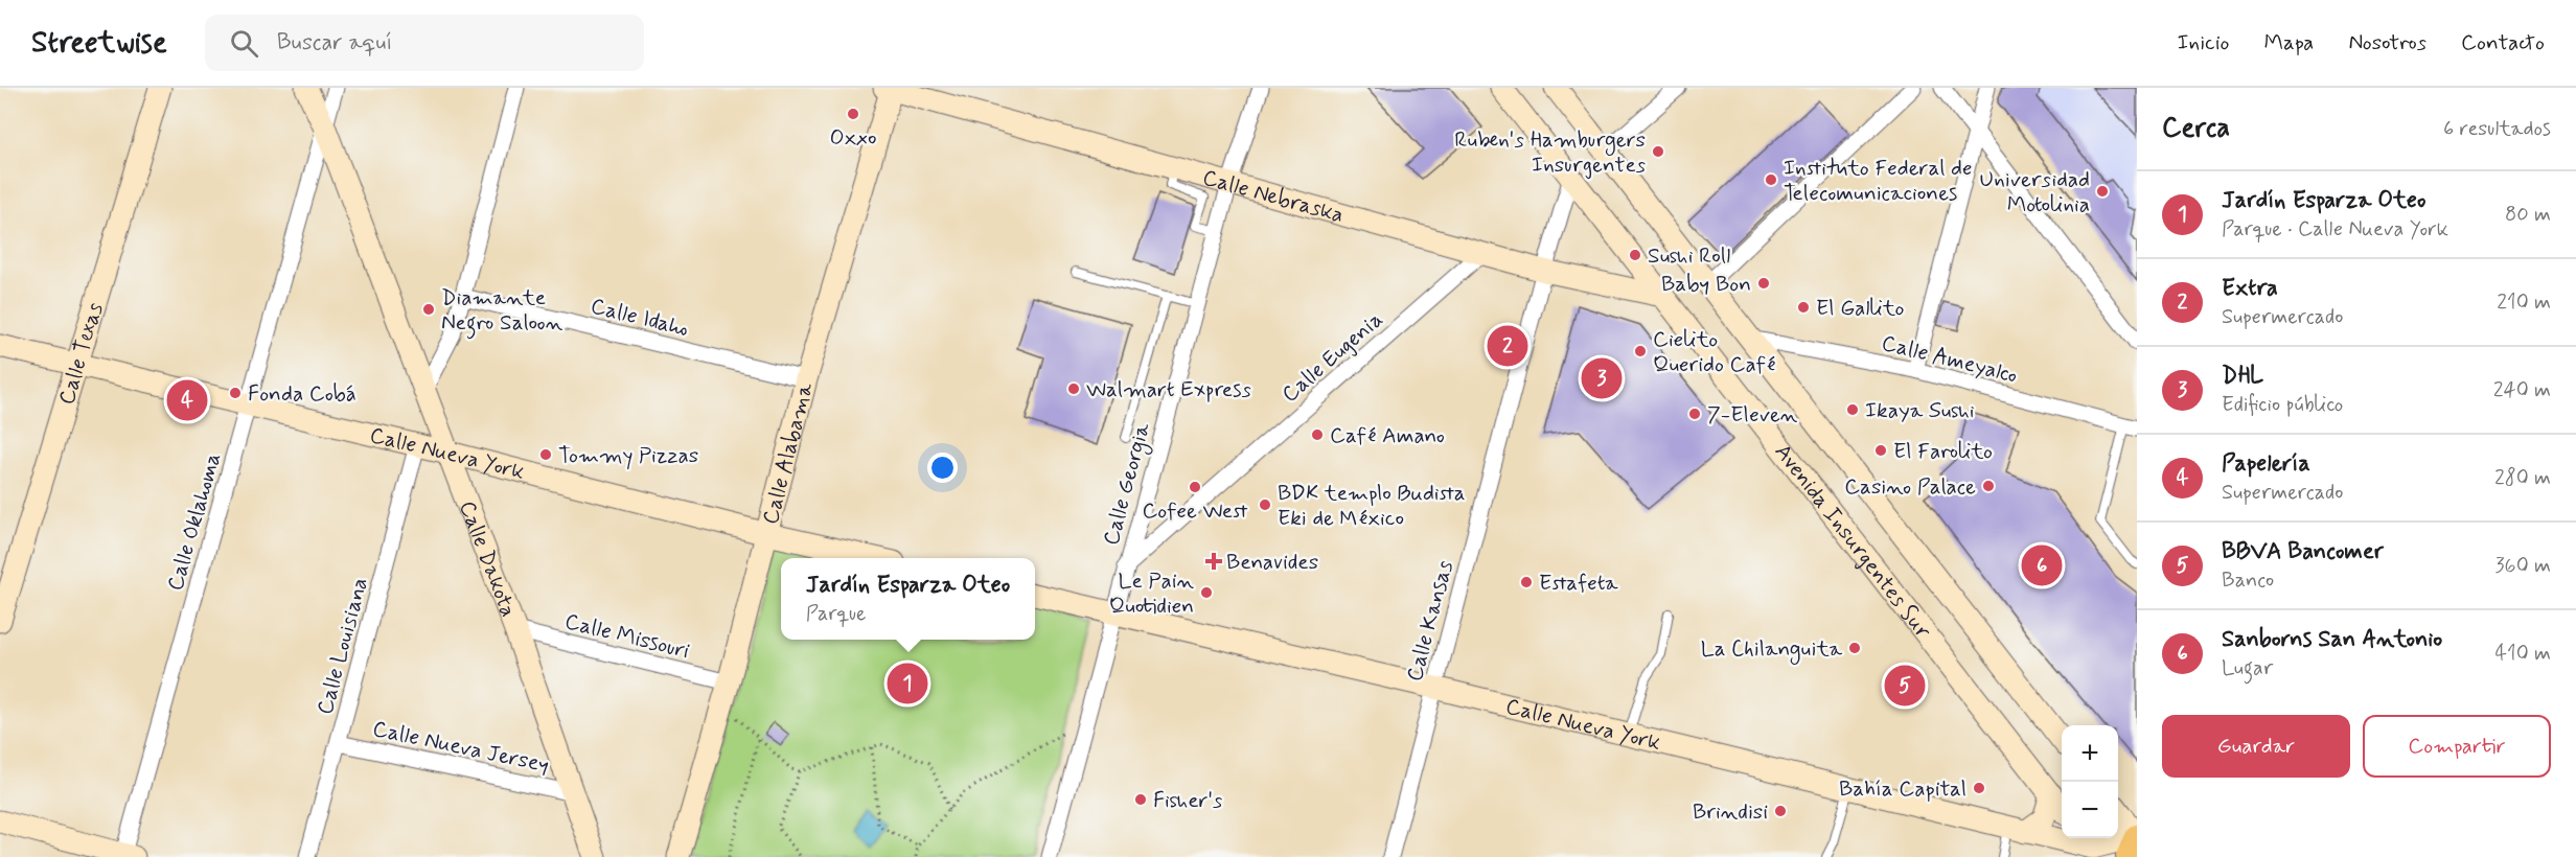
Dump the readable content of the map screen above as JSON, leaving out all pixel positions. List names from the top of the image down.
{
  "streets": {
    "street": [
      "Calle Nebraska",
      "Calle Idaho",
      "Calle Texas",
      "Calle Eugenia",
      "Calle Ameyalco",
      "Calle Nueva York",
      "Calle Alabama",
      "Calle Georgia",
      "Calle Oklahoma",
      "Avenida Insurgentes Sur",
      "Calle Dakota",
      "Calle Kansas",
      "Calle Missouri",
      "Calle Louisiana",
      "Calle Nueva Jersey"
    ]
  },
  "crossings": [
    ["Calle Nebraska", "Calle Eugenia"],
    ["Calle Nebraska", "Calle Alabama"],
    ["Calle Nebraska", "Calle Georgia"],
    ["Calle Nebraska", "Avenida Insurgentes Sur"],
    ["Calle Nebraska", "Calle Kansas"],
    ["Calle Idaho", "Calle Alabama"],
    ["Calle Texas", "Calle Nueva York"],
    ["Calle Eugenia", "Calle Georgia"],
    ["Calle Ameyalco", "Avenida Insurgentes Sur"],
    ["Calle Nueva York", "Calle Alabama"],
    ["Calle Nueva York", "Calle Georgia"],
    ["Calle Nueva York", "Calle Oklahoma"],
    ["Calle Nueva York", "Calle Dakota"],
    ["Calle Nueva York", "Calle Kansas"],
    ["Calle Nueva York", "Calle Louisiana"],
    ["Calle Alabama", "Calle Missouri"],
    ["Calle Oklahoma", "Calle Dakota"],
    ["Avenida Insurgentes Sur", "Calle Kansas"],
    ["Calle Dakota", "Calle Missouri"],
    ["Calle Dakota", "Calle Nueva Jersey"],
    ["Calle Louisiana", "Calle Nueva Jersey"]
  ],
  "places": {
    "other": [
      "Oxxo",
      "Ruben's Hamburgers Insurgentes",
      "Instituto Federal de Telecomunicaciones",
      "Universidad Motolinia",
      "Sushi Roll",
      "Baby Bon",
      "El Gallito",
      "Diamante Negro Saloon",
      "Cielito Querido Café",
      "Walmart Express",
      "Fonda Cobá",
      "Ikaya Sushi",
      "7-Eleven",
      "Café Amano",
      "El Farolito",
      "Tommy Pizzas",
      "Casino Palace",
      "Cofee West",
      "BDK templo Budista Eki de México",
      "Estafeta",
      "Le Pain Quotidien",
      "La Chilanguita",
      "Bahía Capital",
      "Fisher's",
      "Brindisi"
    ],
    "health": ["Benavides"]
  },
  "page": {
    "header": "Streetwise",
    "search": "Buscar aquí",
    "nav": [
      "Inicio",
      "Mapa",
      "Nosotros",
      "Contacto"
    ],
    "heading": ["Cerca", "6 resultados"],
    "list": [
      {
        "mark": "1",
        "name": "Jardín Esparza Oteo",
        "note": "Parque · Calle Nueva York",
        "value": "80 m"
      },
      {
        "mark": "2",
        "name": "Extra",
        "note": "Supermercado",
        "value": "210 m"
      },
      {
        "mark": "3",
        "name": "DHL",
        "note": "Edificio público",
        "value": "240 m"
      },
      {
        "mark": "4",
        "name": "Papelería",
        "note": "Supermercado",
        "value": "280 m"
      },
      {
        "mark": "5",
        "name": "BBVA Bancomer",
        "note": "Banco",
        "value": "360 m"
      },
      {
        "mark": "6",
        "name": "Sanborns San Antonio",
        "note": "Lugar",
        "value": "410 m"
      }
    ],
    "pins": [
      "2",
      "3",
      "4",
      "6",
      "1",
      "5"
    ],
    "popup": ["Jardín Esparza Oteo", "Parque"],
    "buttons": ["Guardar", "Compartir"],
    "map_buttons": ["+", "−"]
  }
}
